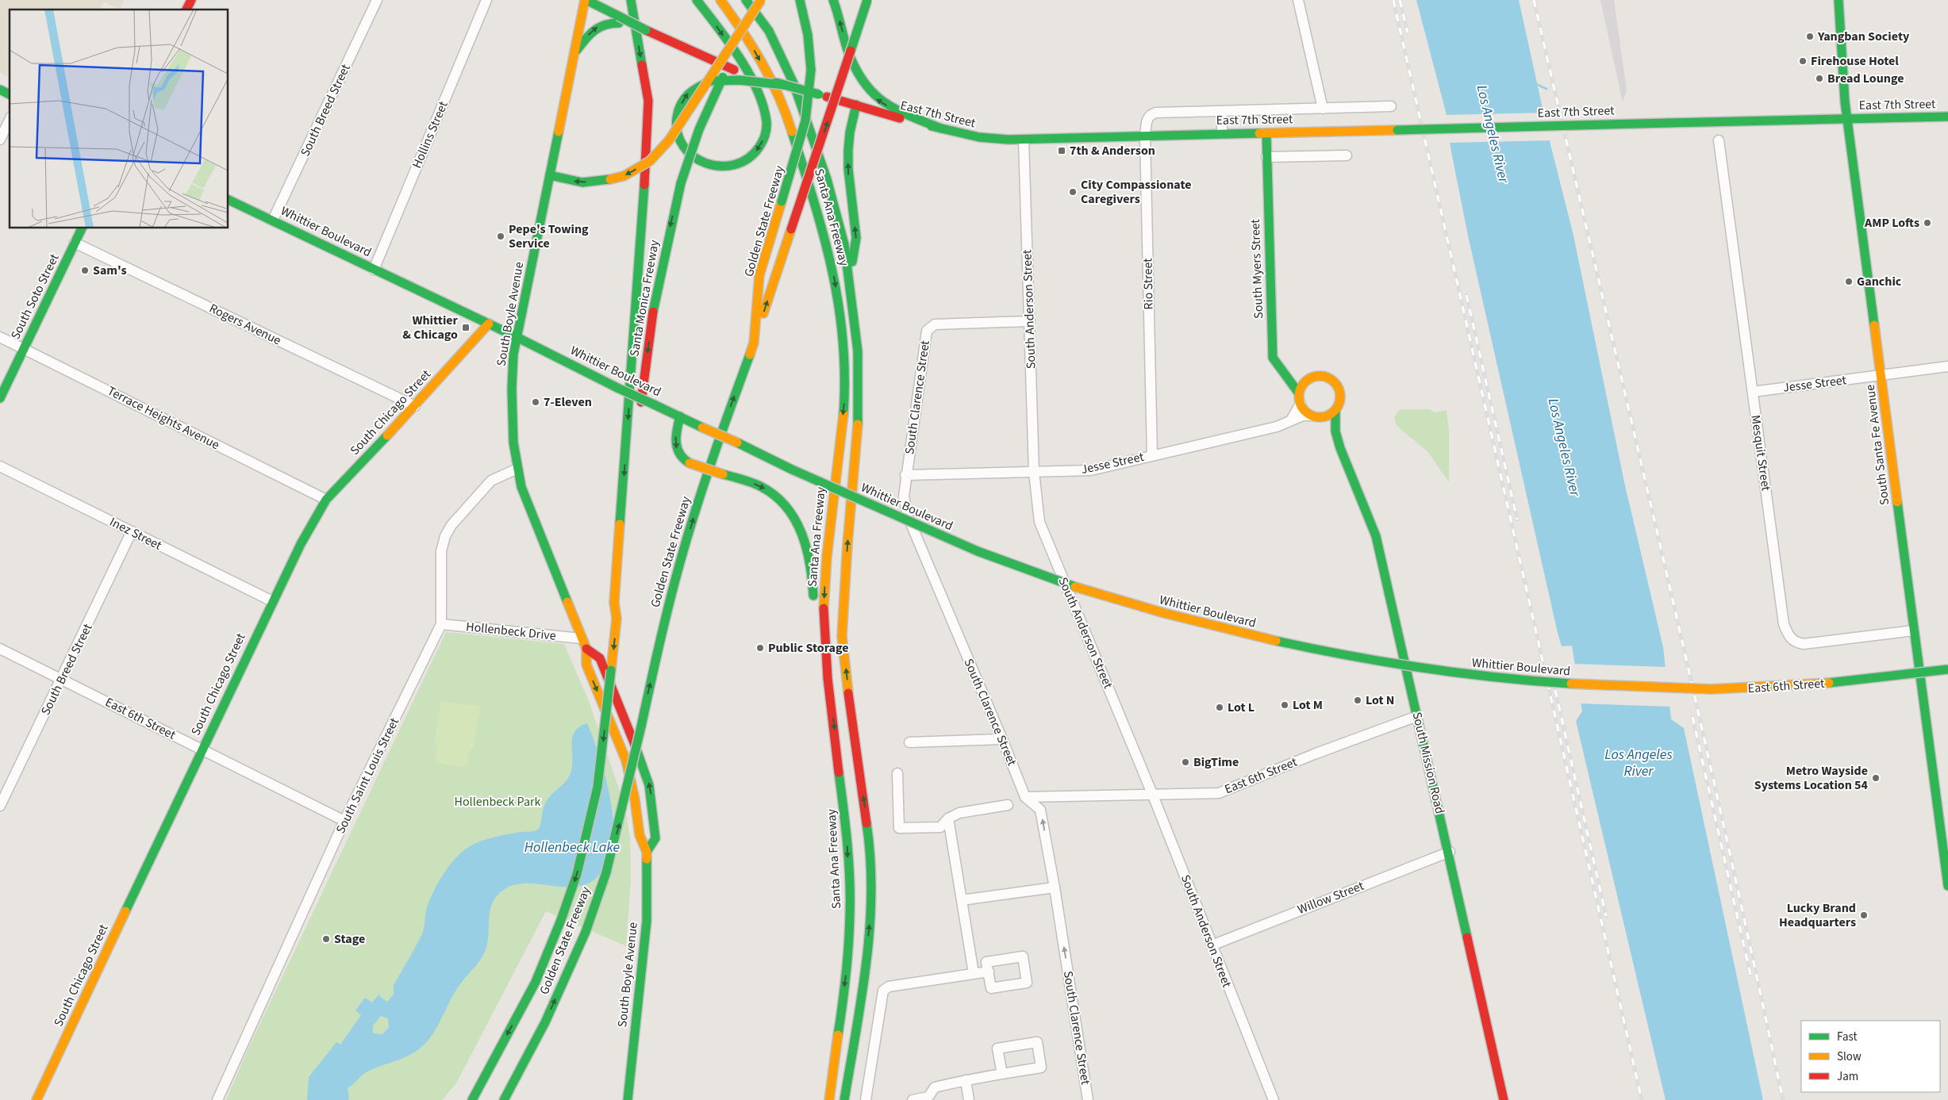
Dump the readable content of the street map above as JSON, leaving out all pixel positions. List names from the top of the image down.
{
  "streets": {
    "main road": [
      "East 7th Street",
      "Santa Ana Freeway",
      "Golden State Freeway",
      "Whittier Boulevard",
      "South Myers Street",
      "South Soto Street",
      "Santa Monica Freeway",
      "South Boyle Avenue",
      "South Chicago Street",
      "South Santa Fe Avenue",
      "East 6th Street",
      "South Mission Road"
    ],
    "street": [
      "South Breed Street",
      "Hollins Street",
      "Rio Street",
      "South Anderson Street",
      "Rogers Avenue",
      "Jesse Street",
      "South Clarence Street",
      "Terrace Heights Avenue",
      "Mesquit Street",
      "Inez Street",
      "Hollenbeck Drive",
      "South Saint Louis Street",
      "Willow Street"
    ]
  },
  "crossings": [
    ["East 7th Street", "South Myers Street"],
    ["East 7th Street", "Rio Street"],
    ["East 7th Street", "South Anderson Street"],
    ["East 7th Street", "South Boyle Avenue"],
    ["East 7th Street", "South Santa Fe Avenue"],
    ["South Breed Street", "Whittier Boulevard"],
    ["South Breed Street", "Inez Street"],
    ["South Breed Street", "East 6th Street"],
    ["Hollins Street", "Whittier Boulevard"],
    ["Whittier Boulevard", "South Boyle Avenue"],
    ["Whittier Boulevard", "South Chicago Street"],
    ["Whittier Boulevard", "East 6th Street"],
    ["South Myers Street", "Jesse Street"],
    ["South Myers Street", "South Mission Road"],
    ["Rio Street", "Jesse Street"],
    ["South Soto Street", "Rogers Avenue"],
    ["South Soto Street", "Terrace Heights Avenue"],
    ["South Anderson Street", "Jesse Street"],
    ["South Anderson Street", "South Clarence Street"],
    ["South Anderson Street", "East 6th Street"],
    ["South Anderson Street", "Willow Street"],
    ["South Boyle Avenue", "Hollenbeck Drive"],
    ["South Boyle Avenue", "South Saint Louis Street"],
    ["Rogers Avenue", "South Chicago Street"],
    ["Jesse Street", "South Clarence Street"],
    ["Jesse Street", "South Santa Fe Avenue"],
    ["Jesse Street", "Mesquit Street"],
    ["Jesse Street", "South Mission Road"],
    ["South Clarence Street", "East 6th Street"],
    ["South Chicago Street", "Terrace Heights Avenue"],
    ["South Chicago Street", "Inez Street"],
    ["South Chicago Street", "East 6th Street"],
    ["South Santa Fe Avenue", "Mesquit Street"],
    ["Hollenbeck Drive", "South Saint Louis Street"],
    ["East 6th Street", "South Mission Road"],
    ["East 6th Street", "South Saint Louis Street"],
    ["South Mission Road", "Willow Street"]
  ],
  "one_way": ["Santa Monica Freeway"],
  "water": ["Los Angeles River", "Hollenbeck Lake"],
  "parks": ["Hollenbeck Park"],
  "places": {
    "other": [
      "Yangban Society",
      "Firehouse Hotel",
      "Bread Lounge",
      "City Compassionate Caregivers",
      "AMP Lofts",
      "Pepe's Towing Service",
      "Sam's",
      "Ganchic",
      "7-Eleven",
      "Public Storage",
      "Lot N",
      "Lot M",
      "Lot L",
      "BigTime",
      "Metro Wayside Systems Location 54",
      "Lucky Brand Headquarters",
      "Stage"
    ],
    "transit": ["7th & Anderson", "Whittier & Chicago"]
  },
  "legend": ["Fast", "Slow", "Jam"]
}
